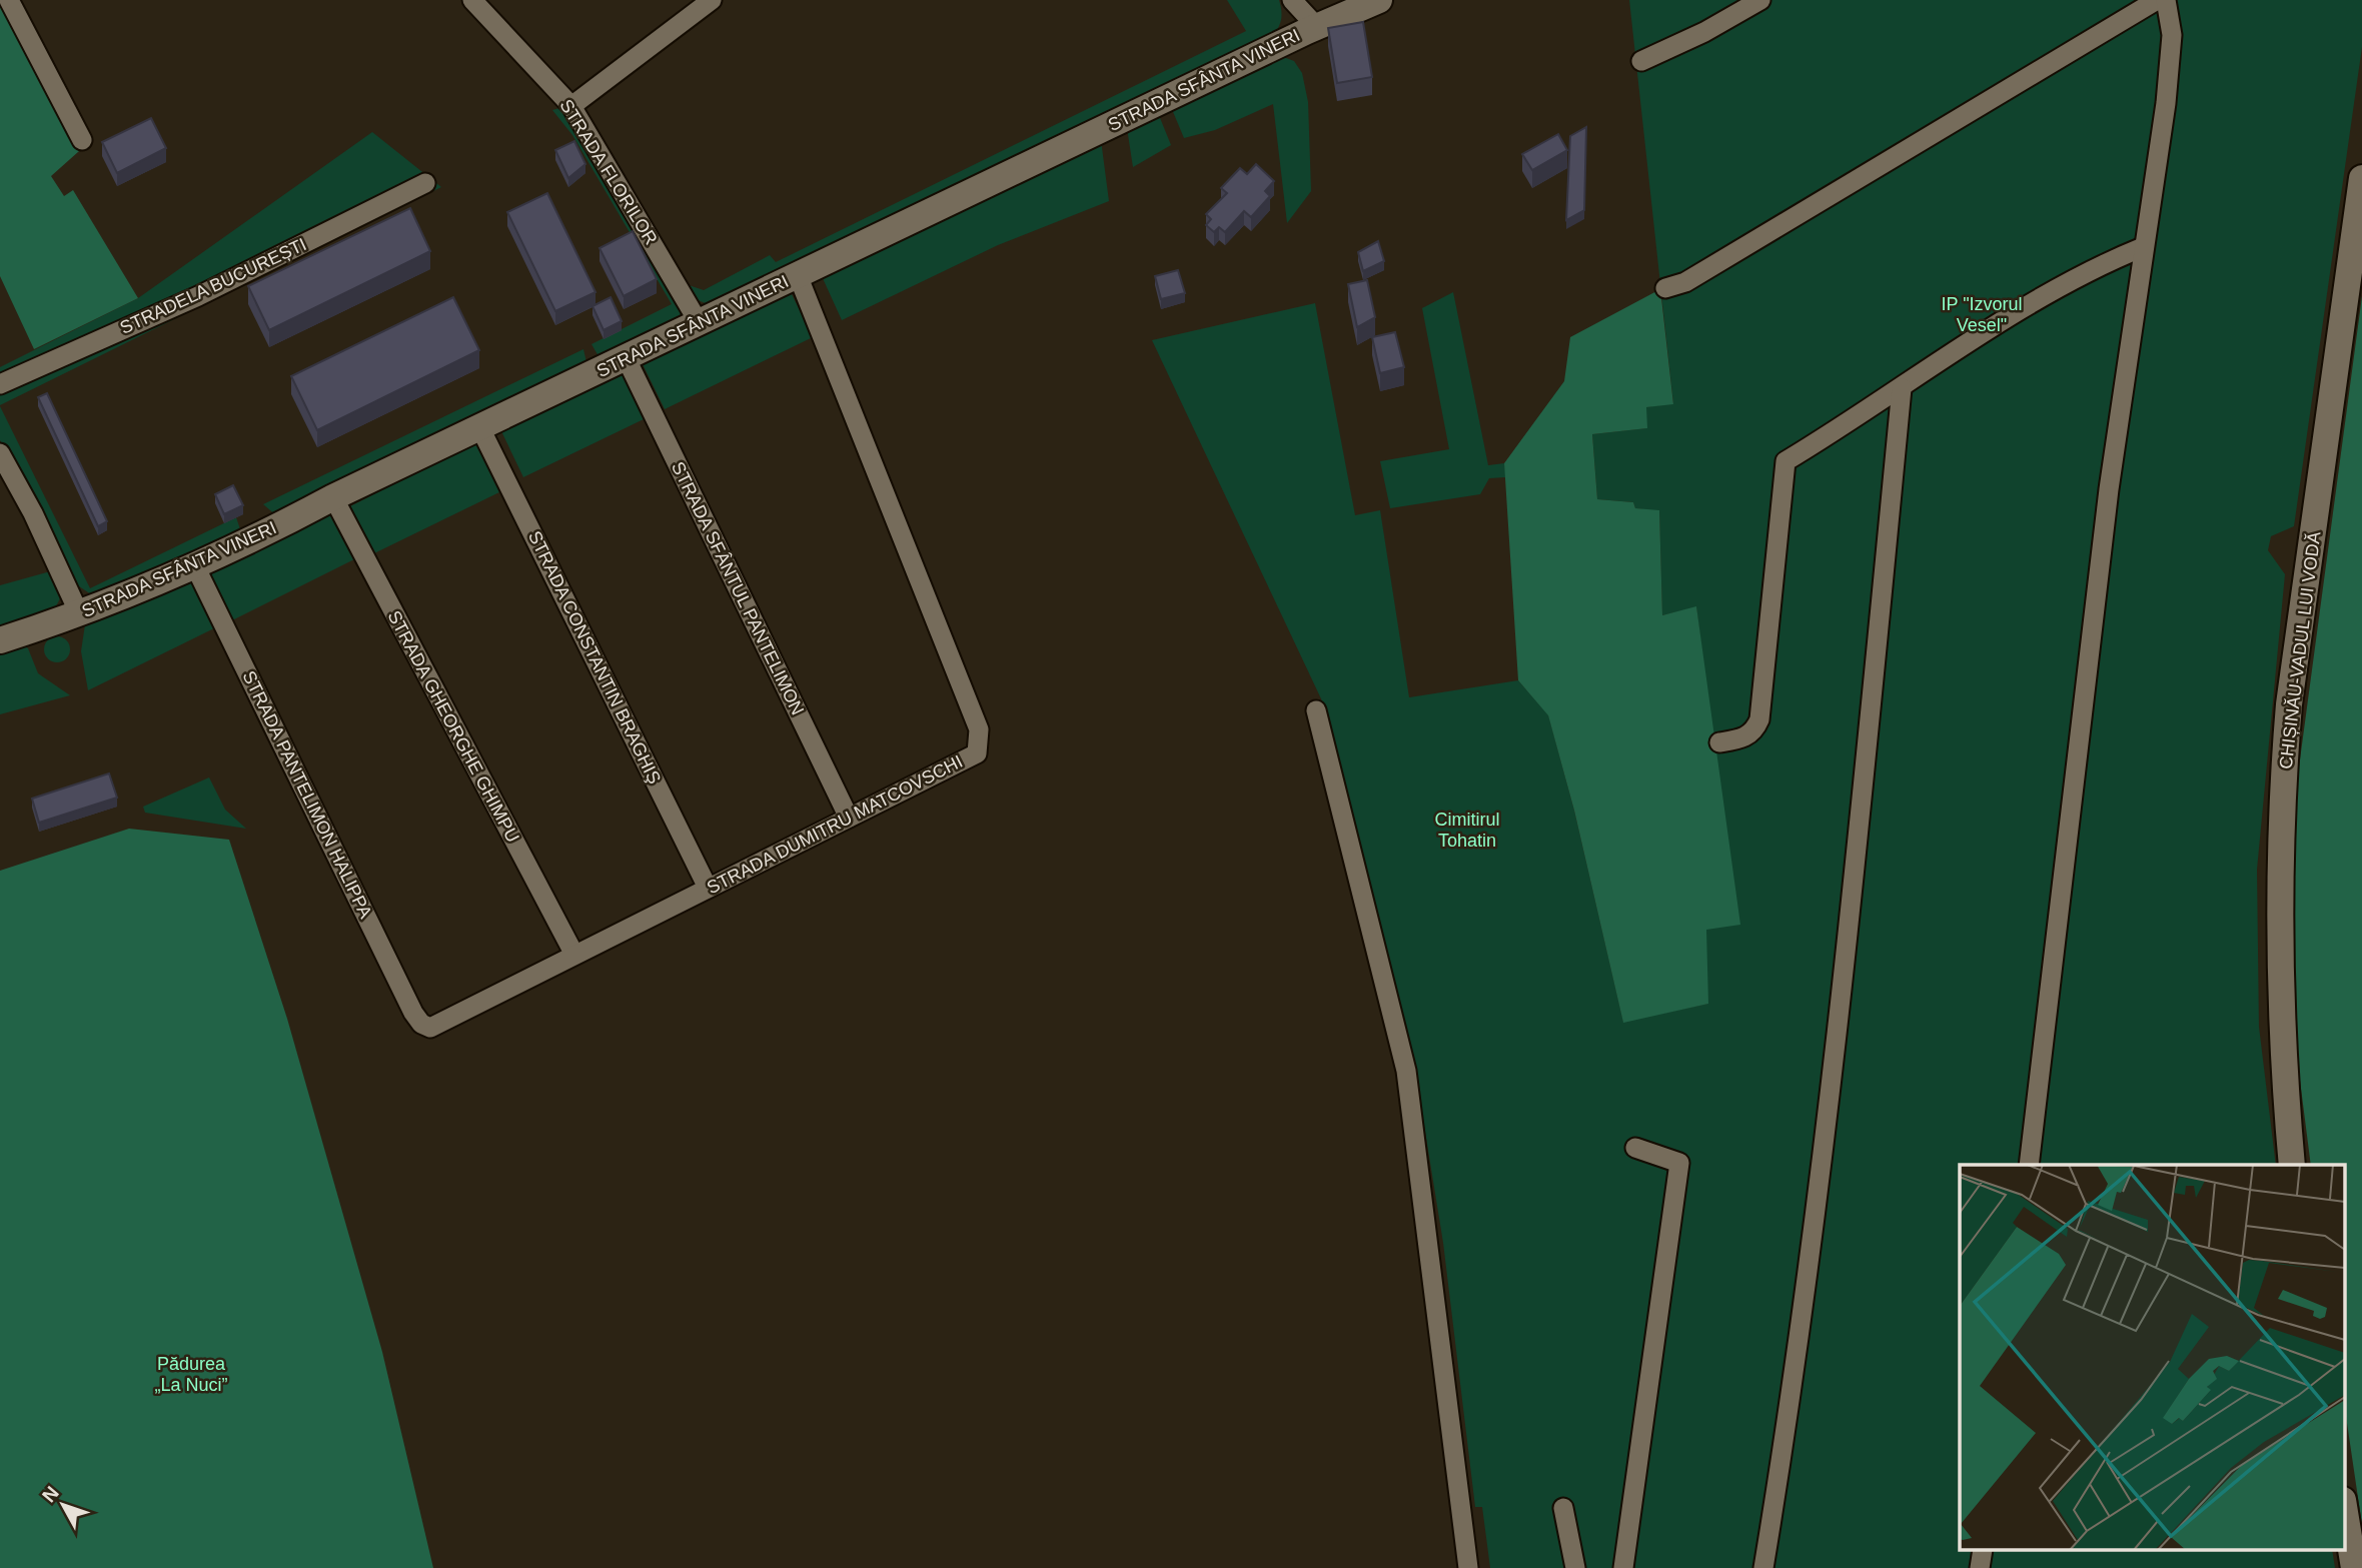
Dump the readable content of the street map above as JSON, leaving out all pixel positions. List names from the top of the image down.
{
  "streets": {
    "street": [
      "STRADA SFÂNTA VINERI",
      "STRADA FLORILOR",
      "STRADELA BUCUREȘTI",
      "STRADA SFÂNTUL PANTELIMON",
      "CHIȘINĂU-VADUL LUI VODĂ",
      "STRADA CONSTANTIN BRAGHIŞ",
      "STRADA GHEORGHE GHIMPU",
      "STRADA PANTELIMON HALIPPA",
      "STRADA DUMITRU MATCOVSCHI"
    ]
  },
  "crossings": [
    ["STRADA SFÂNTA VINERI", "STRADA FLORILOR"],
    ["STRADA SFÂNTA VINERI", "STRADA SFÂNTUL PANTELIMON"],
    ["STRADA SFÂNTA VINERI", "STRADA CONSTANTIN BRAGHIŞ"],
    ["STRADA SFÂNTA VINERI", "STRADA GHEORGHE GHIMPU"],
    ["STRADA SFÂNTA VINERI", "STRADA PANTELIMON HALIPPA"],
    ["STRADA SFÂNTA VINERI", "STRADA DUMITRU MATCOVSCHI"],
    ["STRADA SFÂNTUL PANTELIMON", "STRADA DUMITRU MATCOVSCHI"],
    ["STRADA CONSTANTIN BRAGHIŞ", "STRADA DUMITRU MATCOVSCHI"],
    ["STRADA GHEORGHE GHIMPU", "STRADA DUMITRU MATCOVSCHI"],
    ["STRADA PANTELIMON HALIPPA", "STRADA DUMITRU MATCOVSCHI"]
  ],
  "parks": ["IP \"Izvorul Vesel\"", "Cimitirul Tohatin", "Pădurea „La Nuci”"],
  "north": "top left"
}
